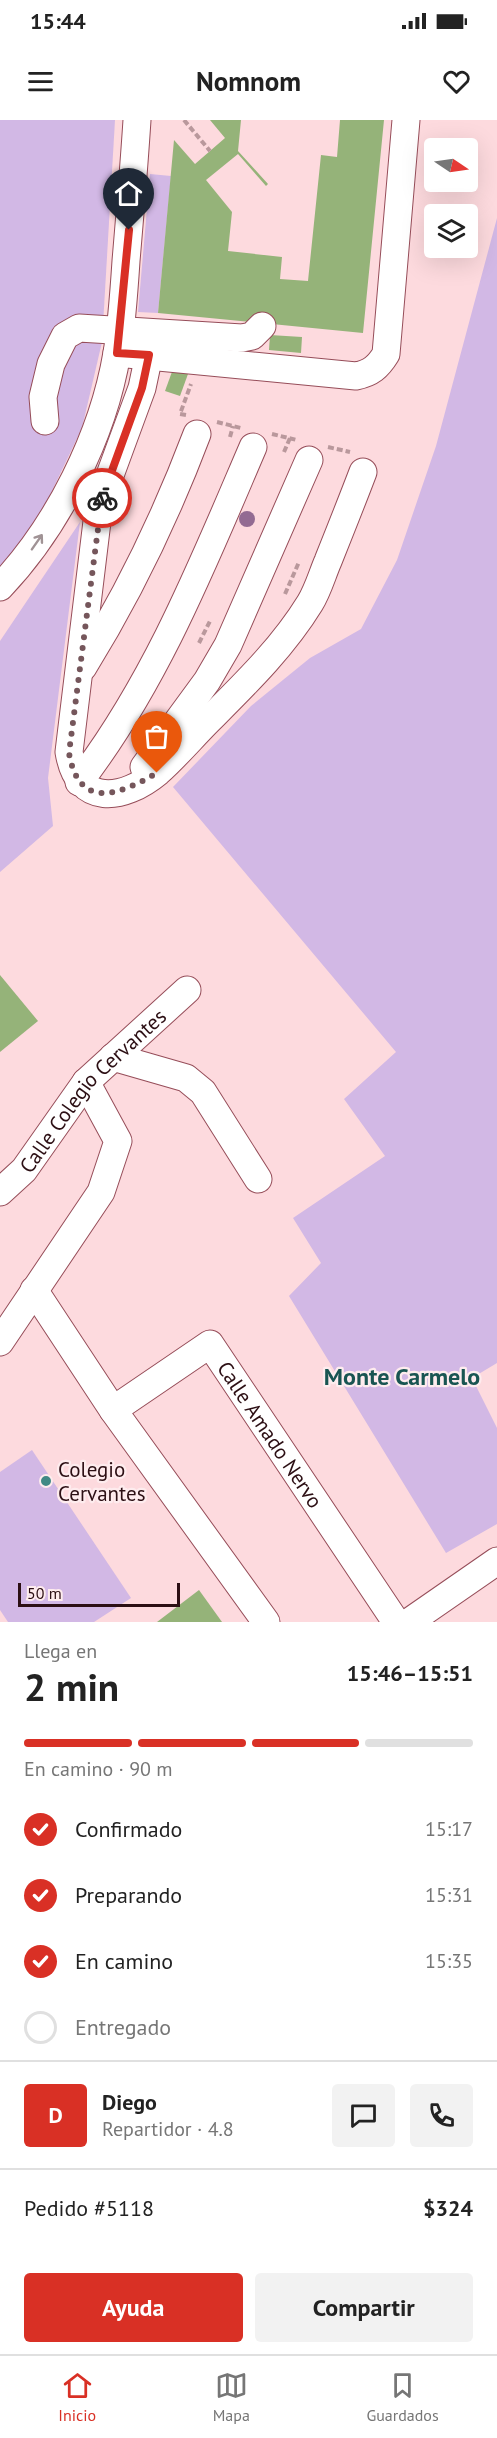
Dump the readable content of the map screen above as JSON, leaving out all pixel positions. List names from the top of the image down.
{
  "streets": {
    "street": ["Calle Colegio Cervantes", "Calle Amado Nervo"]
  },
  "districts": ["Monte Carmelo"],
  "places": ["Colegio Cervantes"],
  "scale_bar": "50 m",
  "north": "right",
  "page": {
    "status": "15:44",
    "header": "Nomnom",
    "scale": "50 m",
    "heading": ["2 min", "Llega en", "15:46–15:51"],
    "panel": [
      "Diego",
      "Repartidor · 4.8",
      "Pedido #5118",
      "$324"
    ],
    "bar": "En camino · 90 m",
    "list": [
      ["Confirmado", "15:17"],
      ["Preparando", "15:31"],
      ["En camino", "15:35"],
      "Entregado"
    ],
    "round": "D",
    "buttons": ["Ayuda", "Compartir"],
    "tabs": ["Inicio", "Mapa", "Guardados"]
  }
}
